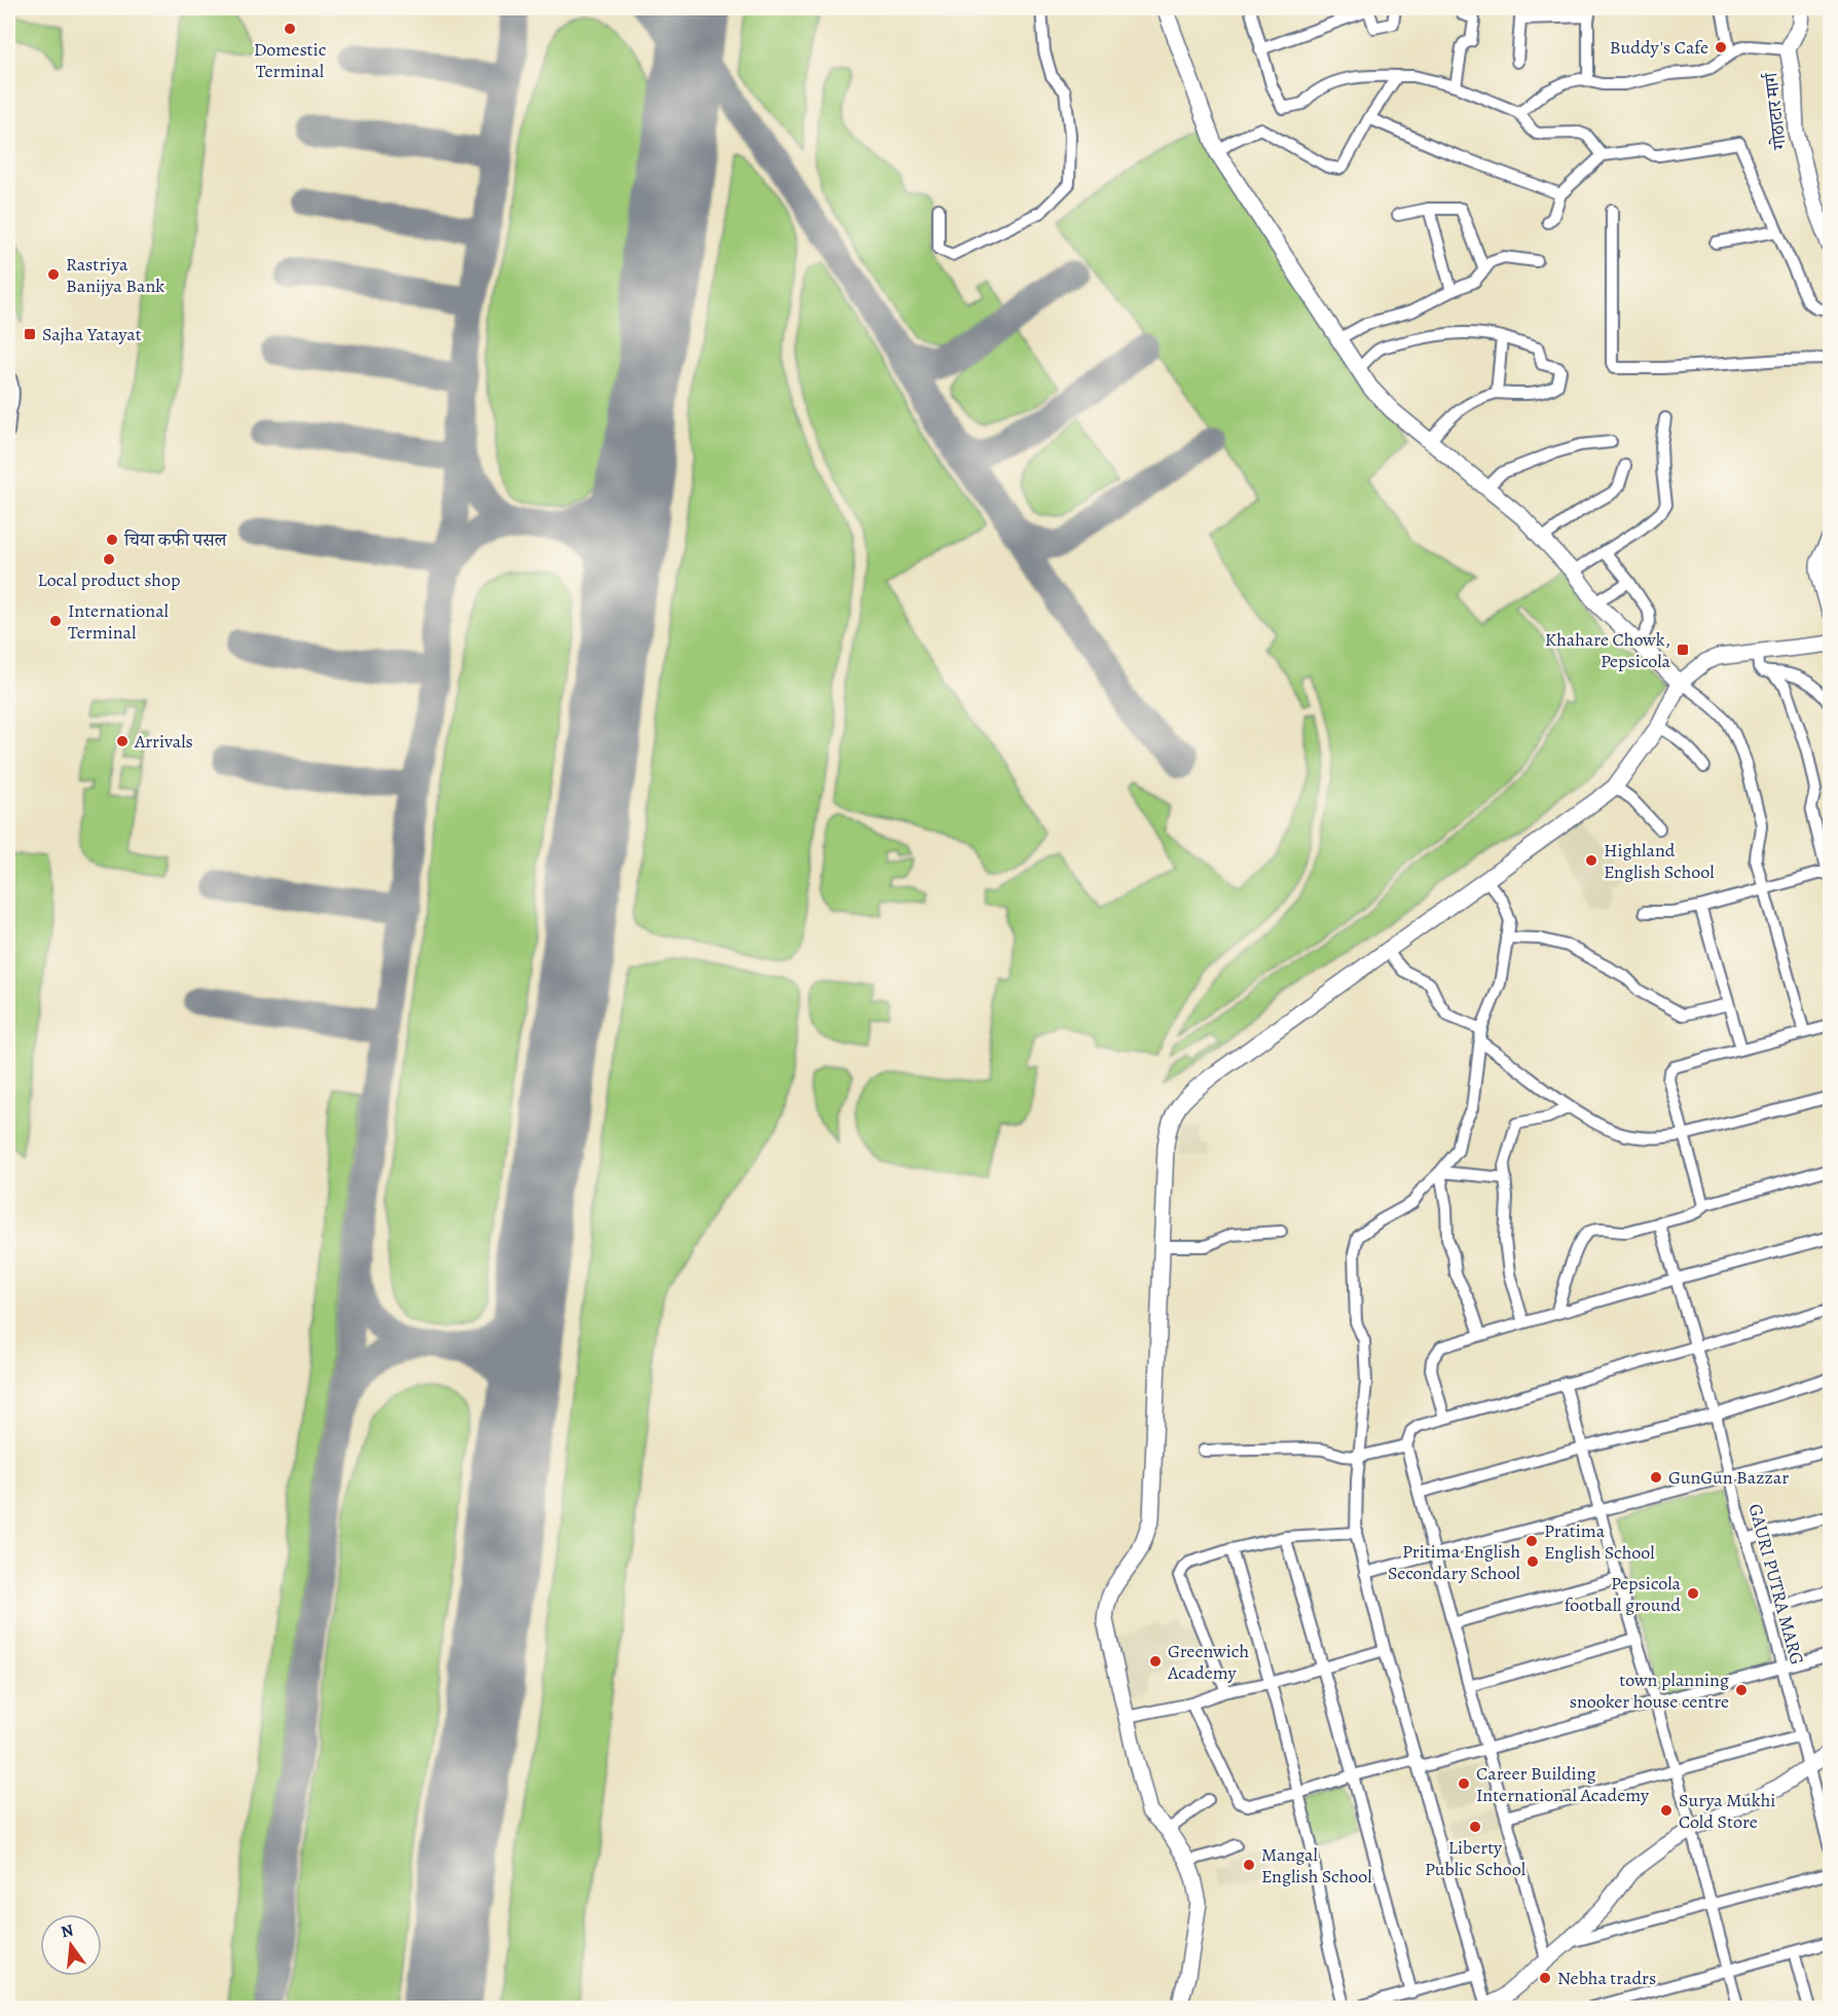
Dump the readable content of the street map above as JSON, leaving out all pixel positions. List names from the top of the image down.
{
  "streets": {
    "main road": ["गोठाटार मार्ग"],
    "street": ["GAURI PUTRA MARG"]
  },
  "places": {
    "other": [
      "Domestic Terminal",
      "Buddy's Cafe",
      "Rastriya Banijya Bank",
      "चिया कफी पसल",
      "Local product shop",
      "International Terminal",
      "Arrivals",
      "Highland English School",
      "GunGun Bazzar",
      "Pratima English School",
      "Pritima English Secondary School",
      "Pepsicola football ground",
      "Greenwich Academy",
      "town planning snooker house centre",
      "Career Building International Academy",
      "Surya Mukhi Cold Store",
      "Liberty Public School",
      "Mangal English School",
      "Nebha tradrs"
    ],
    "transit": ["Sajha Yatayat", "Khahare Chowk, Pepsicola"]
  },
  "north": "top"
}
